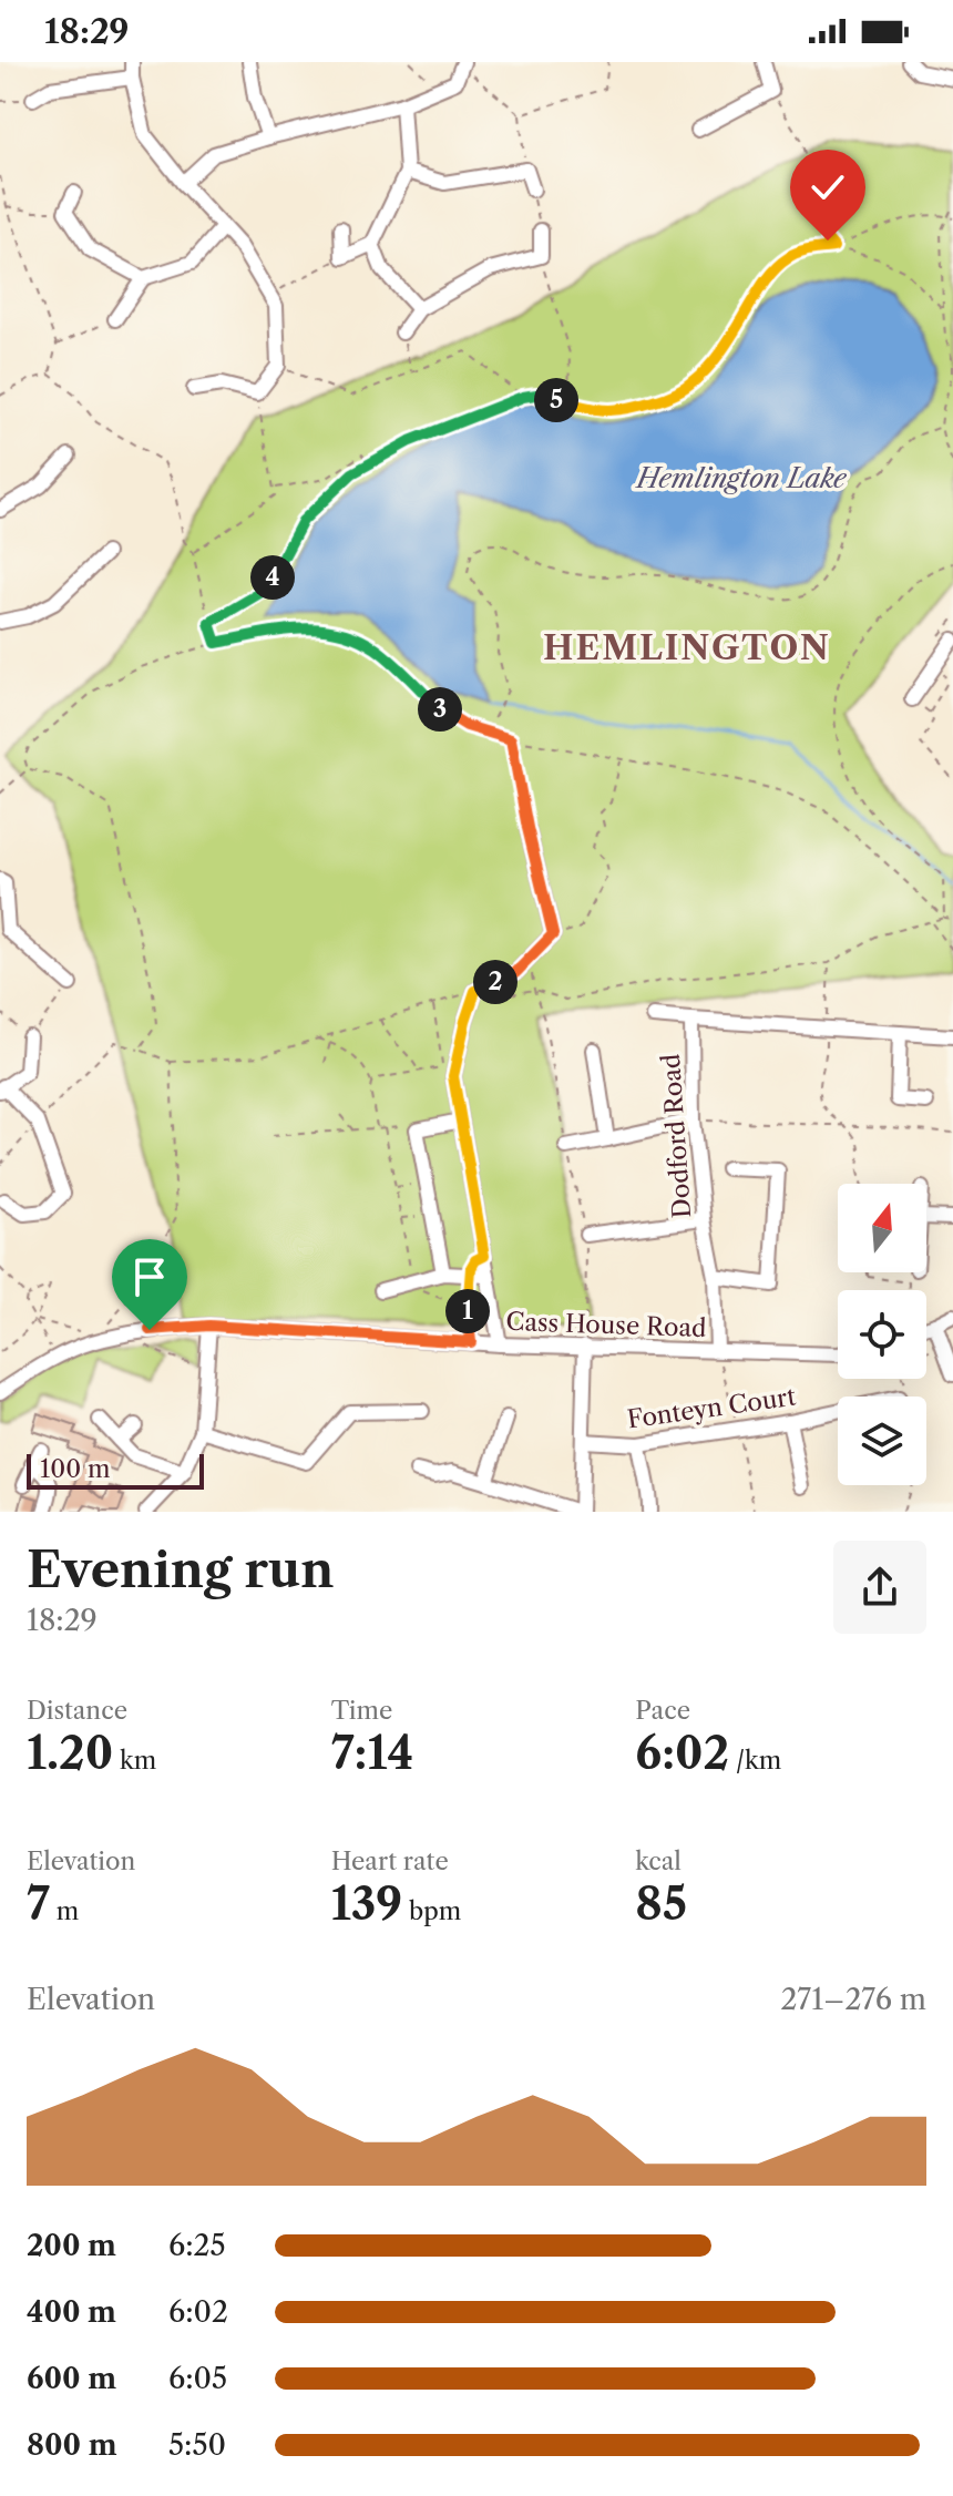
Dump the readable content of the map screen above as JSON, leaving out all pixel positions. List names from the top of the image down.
{
  "streets": {
    "street": ["Dodford Road", "Cass House Road", "Fonteyn Court"]
  },
  "crossings": [
    ["Dodford Road", "Cass House Road"]
  ],
  "districts": ["HEMLINGTON"],
  "water": ["Hemlington Lake"],
  "scale_bar": "100 m",
  "north": "top",
  "page": {
    "status": "18:29",
    "pins": [
      "5",
      "4",
      "3",
      "2",
      "1"
    ],
    "scale": "100 m",
    "heading": ["Evening run", "18:29"],
    "stats": [
      ["Distance", "1.20 km"],
      ["Time", "7:14"],
      ["Pace", "6:02 /km"],
      ["Elevation", "7 m"],
      ["Heart rate", "139 bpm"],
      ["kcal", "85"]
    ],
    "chart": ["Elevation", "271–276 m"],
    "list": [
      {
        "name": "200 m",
        "note": "6:25"
      },
      {
        "name": "400 m",
        "note": "6:02"
      },
      {
        "name": "600 m",
        "note": "6:05"
      },
      {
        "name": "800 m",
        "note": "5:50"
      }
    ]
  }
}
